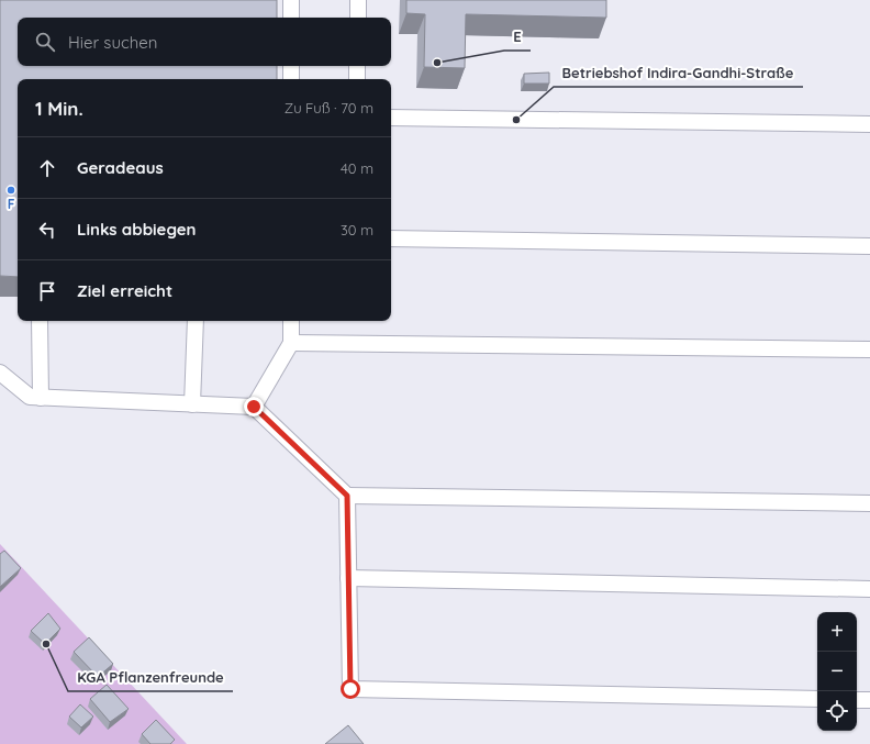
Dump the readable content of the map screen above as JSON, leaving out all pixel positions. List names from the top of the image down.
{
  "places": [
    "E",
    "Betriebshof Indira-Gandhi-Straße",
    "F",
    "KGA Pflanzenfreunde"
  ],
  "page": {
    "search": "Hier suchen",
    "heading": ["1 Min.", "Zu Fuß · 70 m"],
    "list": [
      ["Geradeaus", "40 m"],
      ["Links abbiegen", "30 m"],
      "Ziel erreicht"
    ],
    "map_buttons": ["+", "−"]
  }
}
